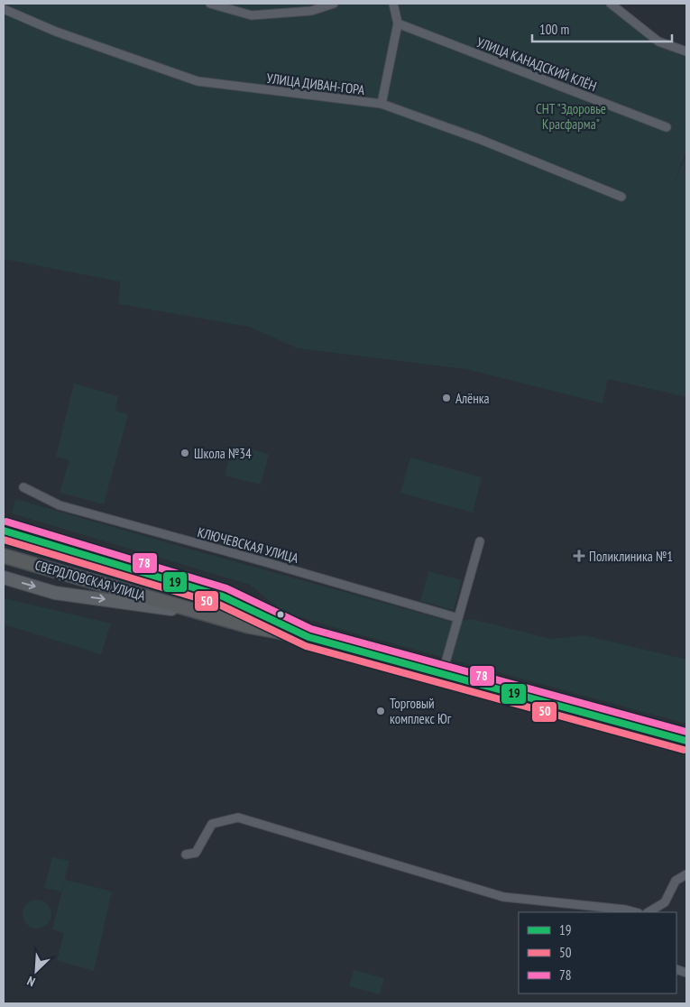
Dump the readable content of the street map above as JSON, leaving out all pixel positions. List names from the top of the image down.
{
  "streets": {
    "highway": ["СВЕРДЛОВСКАЯ УЛИЦА"],
    "street": ["УЛИЦА КАНАДСКИЙ КЛЁН", "УЛИЦА ДИВАН-ГОРА", "КЛЮЧЕВСКАЯ УЛИЦА"]
  },
  "parks": ["СНТ \"Здоровье Красфарма\""],
  "places": {
    "other": ["Алёнка", "Школа №34", "Торговый комплекс Юг"],
    "health": ["Поликлиника №1"]
  },
  "lines": ["transit line 78", "transit line 19", "transit line 50"],
  "legend": ["19", "50", "78"],
  "scale_bar": "100 m",
  "north": "bottom left"
}
